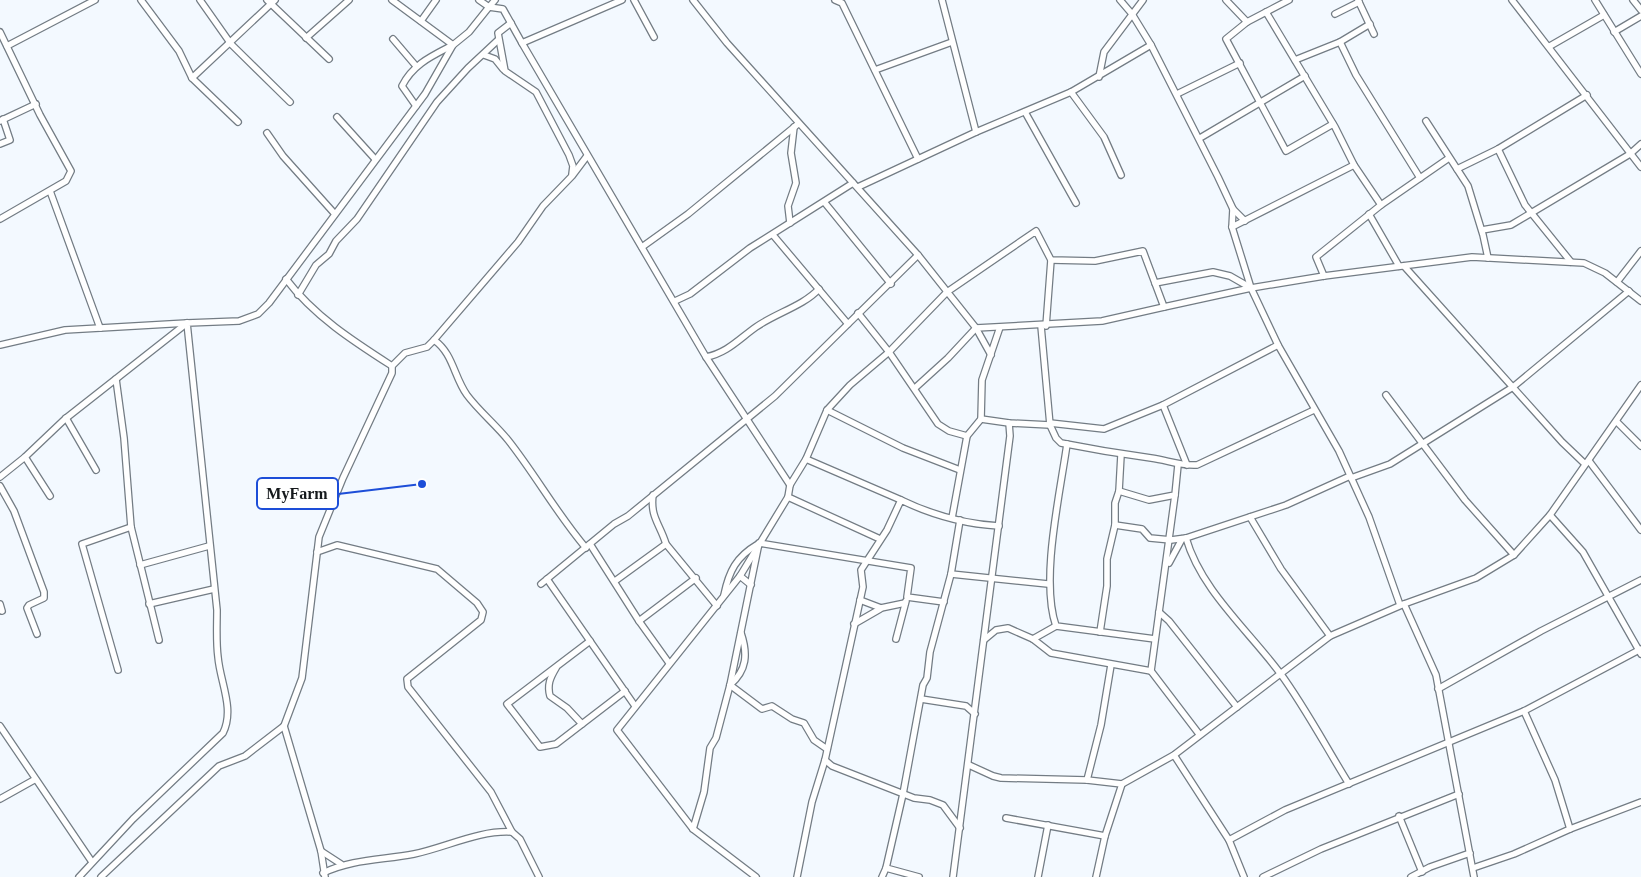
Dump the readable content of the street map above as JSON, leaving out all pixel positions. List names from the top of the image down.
{
  "places": ["MyFarm"]
}
